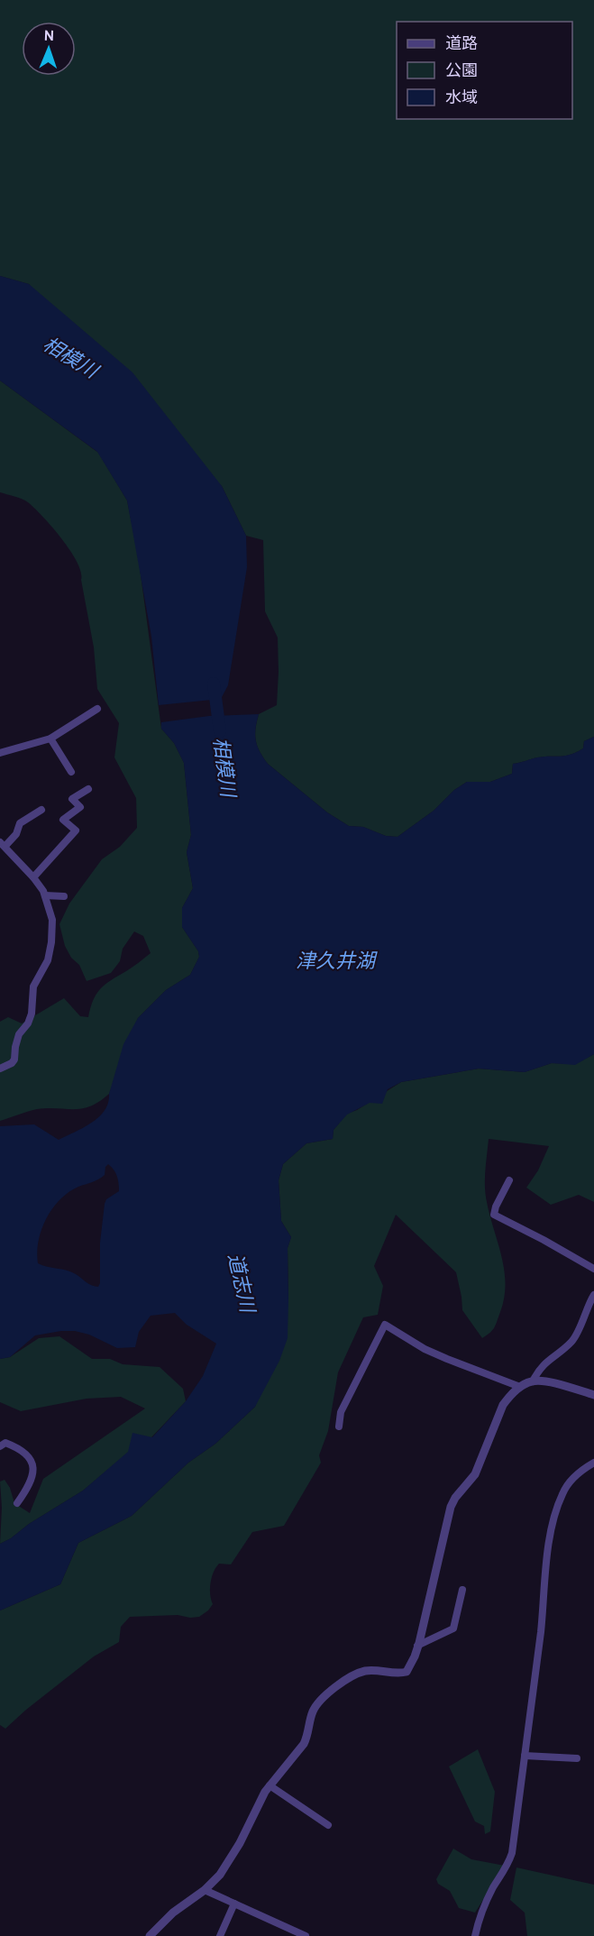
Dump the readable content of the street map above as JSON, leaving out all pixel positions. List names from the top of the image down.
{
  "water": ["相模川", "津久井湖", "道志川"],
  "legend": ["道路", "公園", "水域"],
  "north": "top"
}
